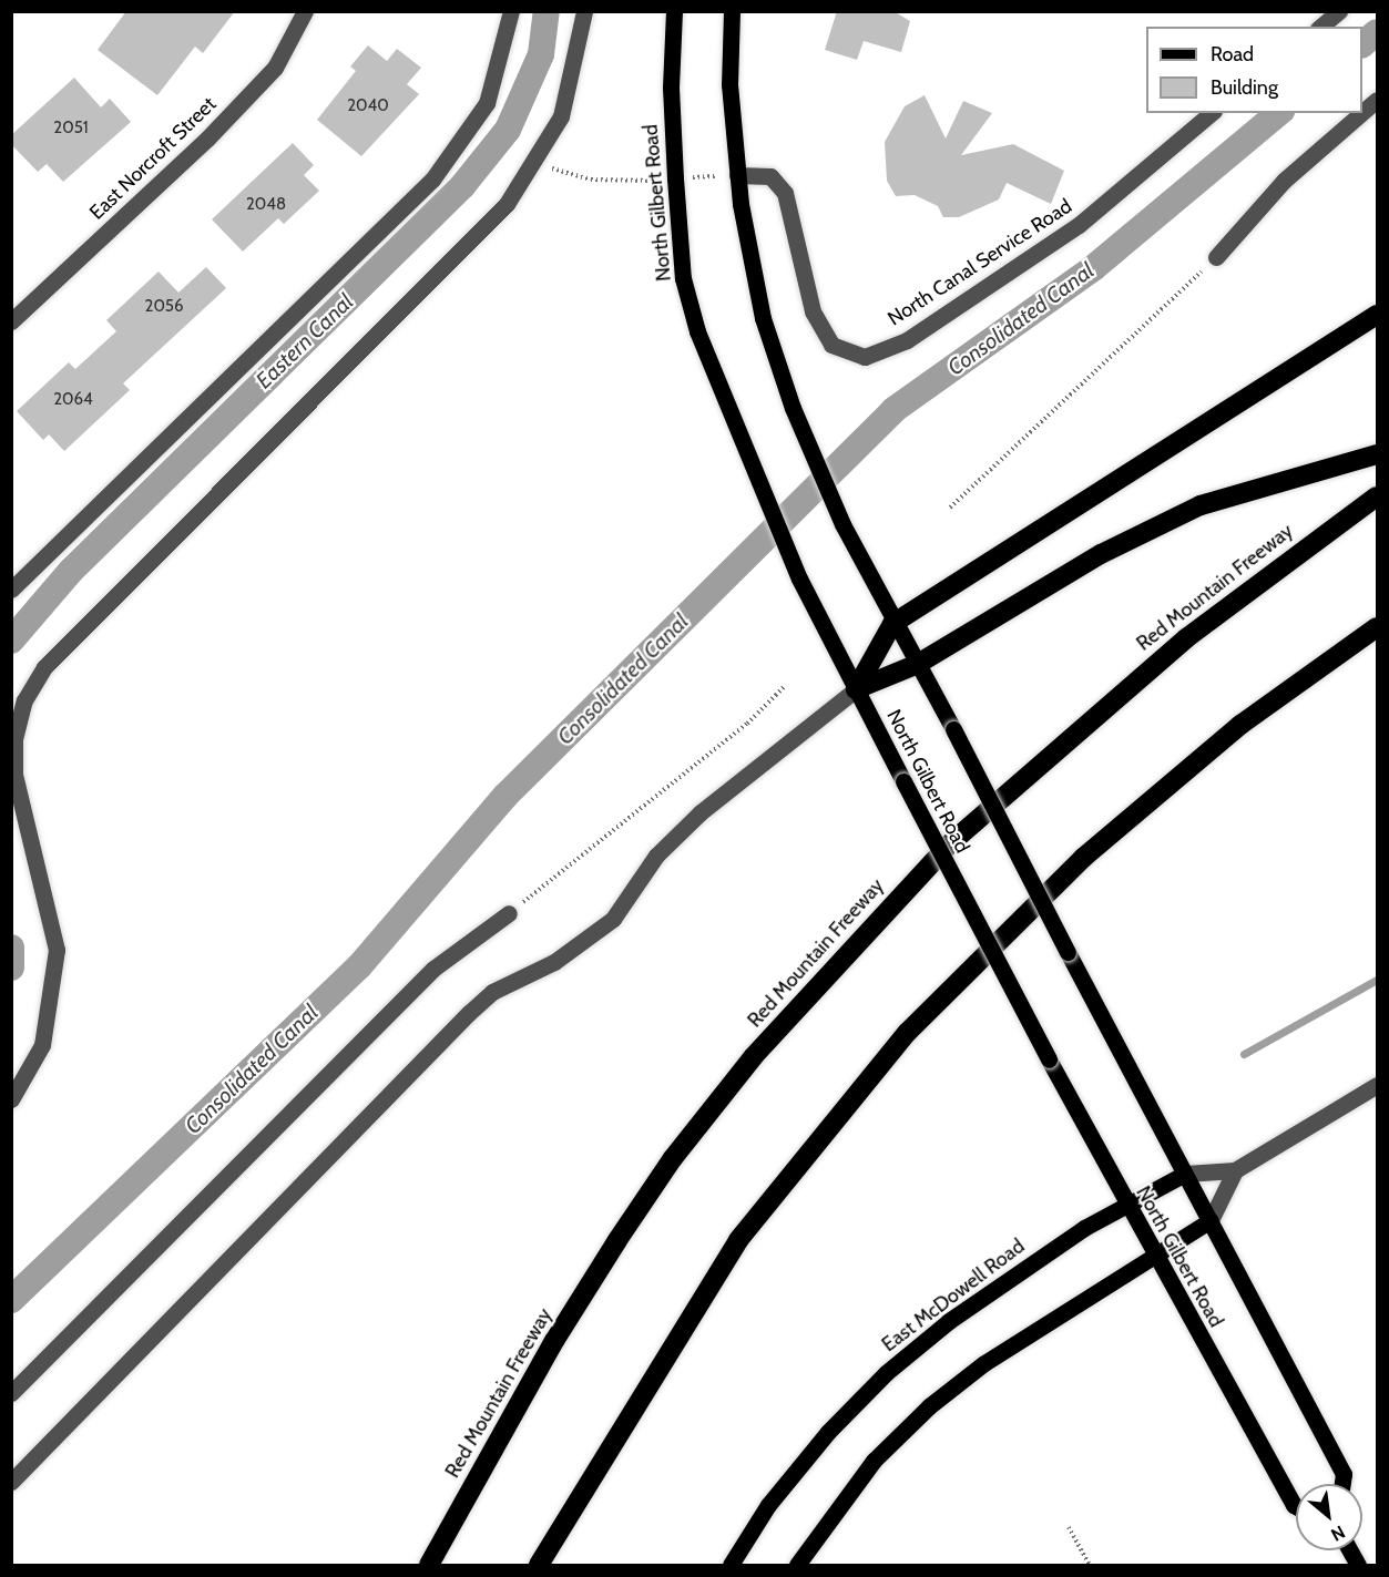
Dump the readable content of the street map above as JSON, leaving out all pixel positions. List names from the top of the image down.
{
  "streets": {
    "highway": ["Red Mountain Freeway"],
    "main road": ["North Gilbert Road", "East McDowell Road"],
    "street": ["East Norcroft Street", "North Canal Service Road"]
  },
  "crossings": [
    ["North Gilbert Road", "East McDowell Road"]
  ],
  "water": ["Consolidated Canal", "Eastern Canal"],
  "house_numbers": [
    "2040",
    "2051",
    "2048",
    "2056",
    "2064"
  ],
  "legend": ["Road", "Building"],
  "north": "bottom right"
}
